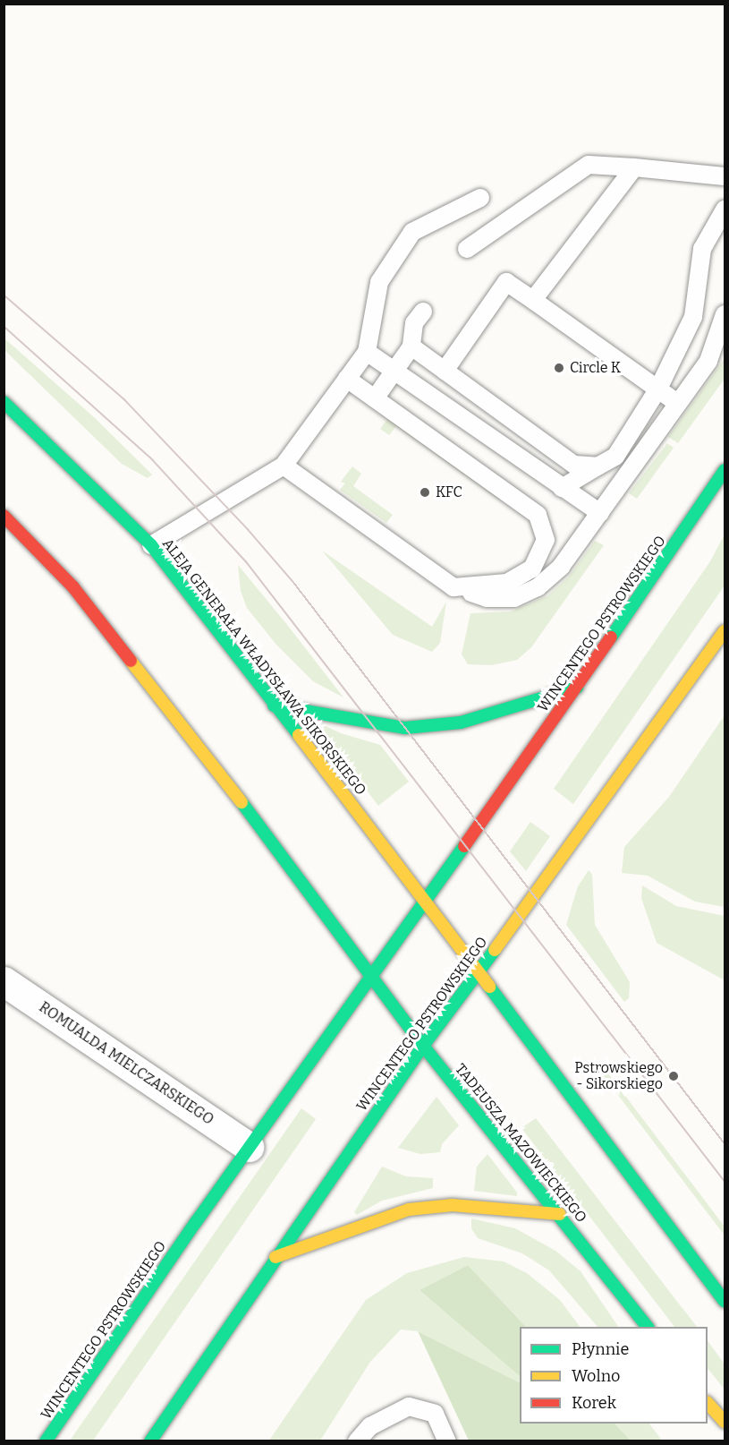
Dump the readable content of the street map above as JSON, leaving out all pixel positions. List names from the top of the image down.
{
  "streets": {
    "main road": ["WINCENTEGO PSTROWSKIEGO", "ALEJA GENERAŁA WŁADYSŁAWA SIKORSKIEGO", "TADEUSZA MAZOWIECKIEGO"],
    "street": ["ROMUALDA MIELCZARSKIEGO"]
  },
  "crossings": [
    ["WINCENTEGO PSTROWSKIEGO", "ALEJA GENERAŁA WŁADYSŁAWA SIKORSKIEGO"],
    ["WINCENTEGO PSTROWSKIEGO", "ROMUALDA MIELCZARSKIEGO"],
    ["WINCENTEGO PSTROWSKIEGO", "TADEUSZA MAZOWIECKIEGO"]
  ],
  "places": ["Circle K", "KFC", "Pstrowskiego - Sikorskiego"],
  "legend": ["Płynnie", "Wolno", "Korek"]
}
